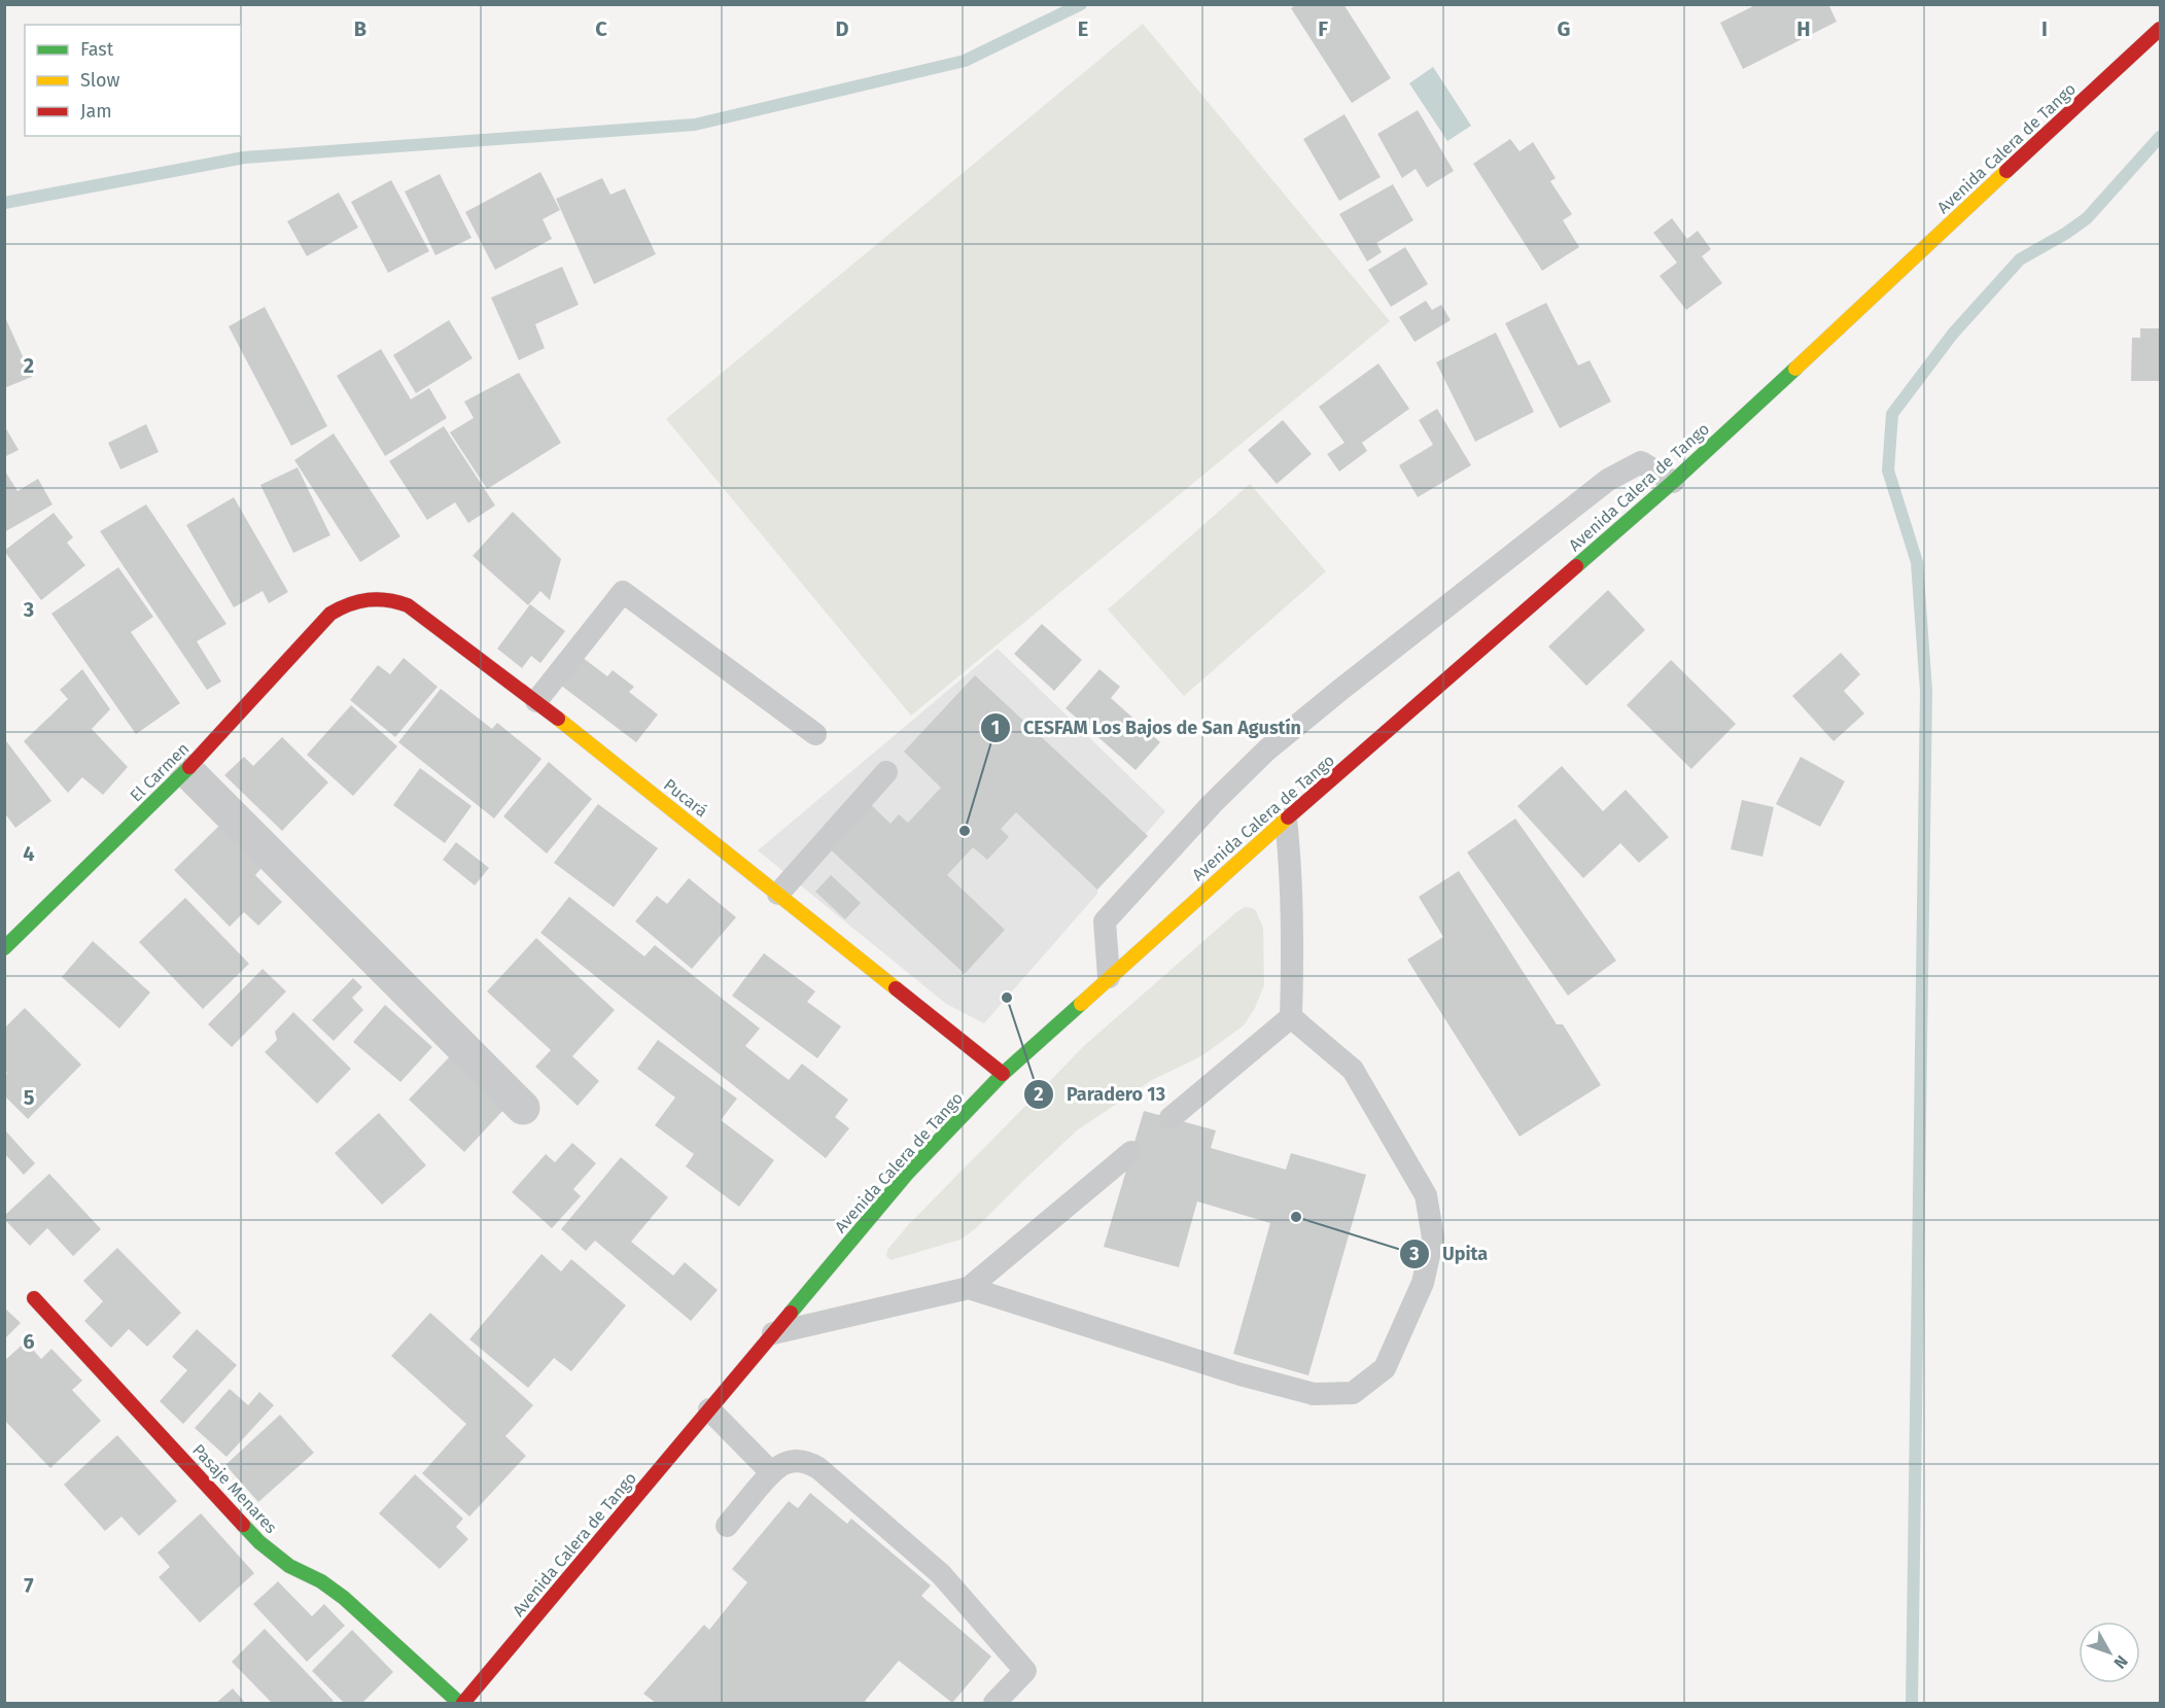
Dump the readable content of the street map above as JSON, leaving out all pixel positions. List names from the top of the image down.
{
  "streets": {
    "main road": [
      "Avenida Calera de Tango",
      "El Carmen",
      "Pucará",
      "Pasaje Menares"
    ]
  },
  "crossings": [
    ["Avenida Calera de Tango", "Pucará"],
    ["Avenida Calera de Tango", "Pasaje Menares"],
    ["El Carmen", "Pucará"]
  ],
  "places": ["CESFAM Los Bajos de San Agustín", "Paradero 13", "Upita"],
  "legend": ["Fast", "Slow", "Jam"],
  "north": "bottom right",
  "grid": {
    "columns": [
      "B",
      "C",
      "D",
      "E",
      "F",
      "G",
      "H",
      "I"
    ],
    "rows": [
      "2",
      "3",
      "4",
      "5",
      "6",
      "7"
    ]
  }
}
